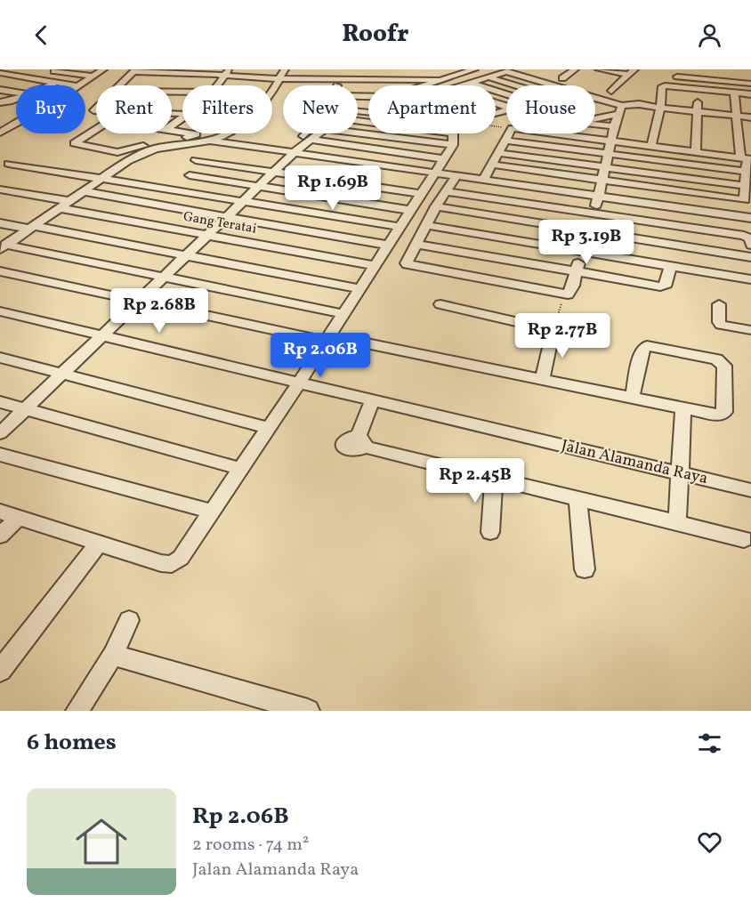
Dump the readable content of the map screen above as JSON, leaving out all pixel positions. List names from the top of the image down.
{
  "streets": {
    "street": ["Gang Teratai", "Jalan Alamanda Raya"]
  },
  "page": {
    "header": "Roofr",
    "chip": [
      "Buy",
      "Rent",
      "Filters",
      "New",
      "Apartment",
      "House"
    ],
    "price": [
      "Rp 1.69B",
      "Rp 3.19B",
      "Rp 2.68B",
      "Rp 2.77B",
      "Rp 2.06B",
      "Rp 2.45B"
    ],
    "heading": "6 homes",
    "list": [
      {
        "name": "Rp 2.06B",
        "note": "2 rooms · 74 m² · Jalan Alamanda Raya"
      }
    ]
  }
}
